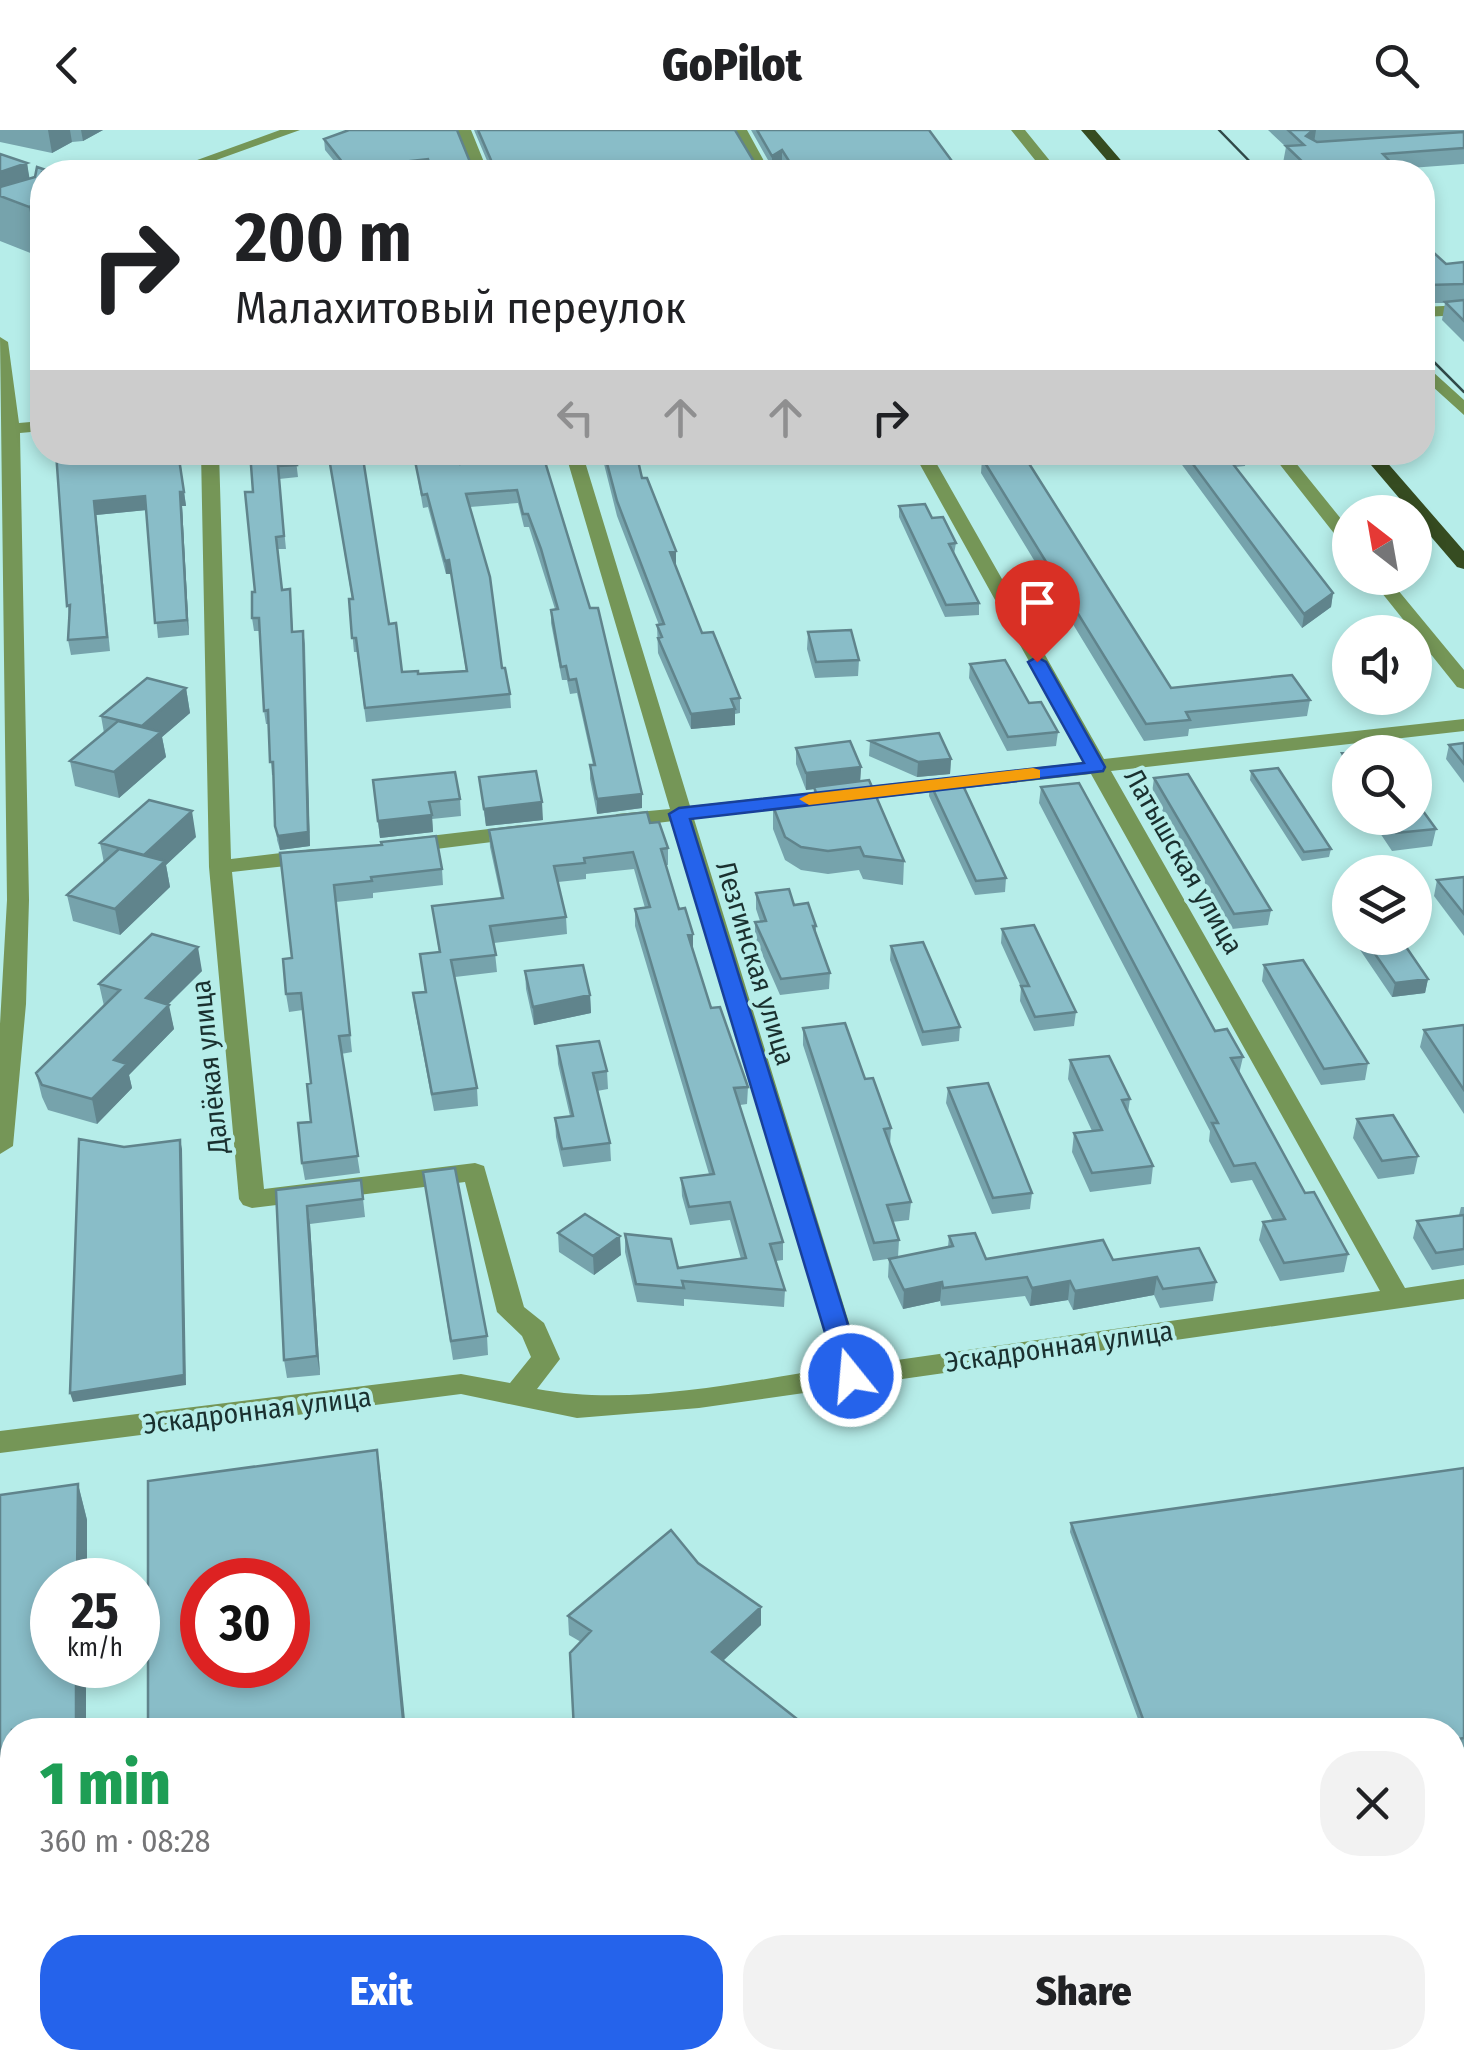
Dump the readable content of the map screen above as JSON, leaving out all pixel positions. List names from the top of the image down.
{
  "streets": {
    "street": [
      "Латышская улица",
      "Лезгинская улица",
      "Далёкая улица",
      "Эскадронная улица"
    ]
  },
  "crossings": [
    ["Латышская улица", "Эскадронная улица"],
    ["Лезгинская улица", "Эскадронная улица"],
    ["Далёкая улица", "Эскадронная улица"]
  ],
  "north": "top left",
  "page": {
    "header": "GoPilot",
    "turn": ["200 m", "Малахитовый переулок"],
    "speed": "25 km/h",
    "limit": "30",
    "heading": ["1 min", "360 m · 08:28"],
    "buttons": ["Exit", "Share"]
  }
}
